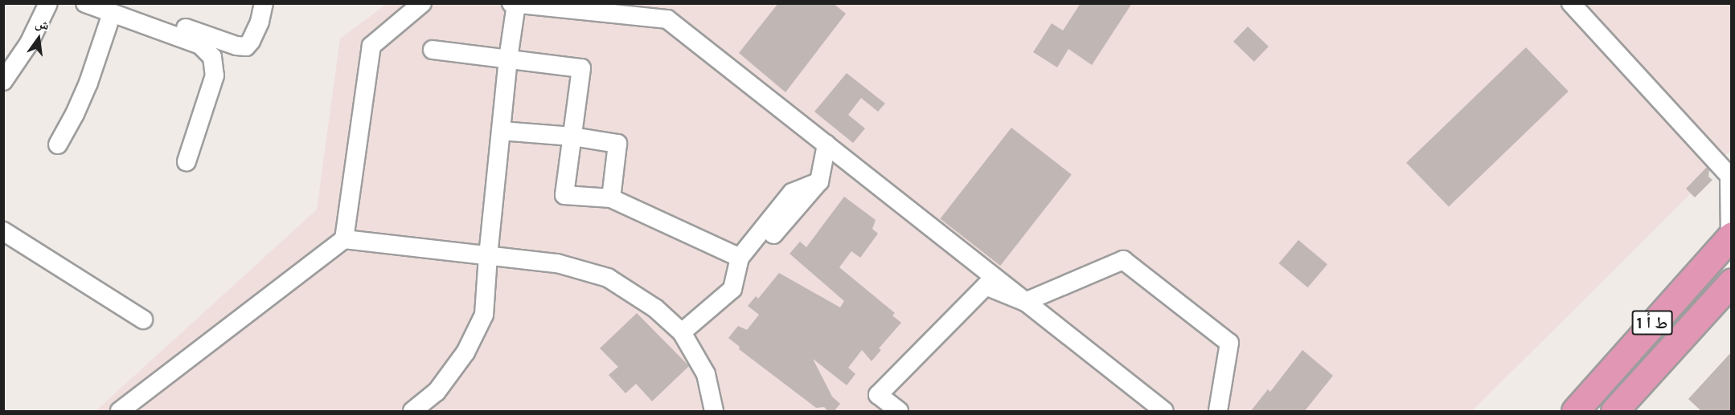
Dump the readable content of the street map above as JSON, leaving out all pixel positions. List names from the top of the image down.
{
  "streets": {
    "highway": ["ط أ 1"]
  },
  "north": "top"
}
